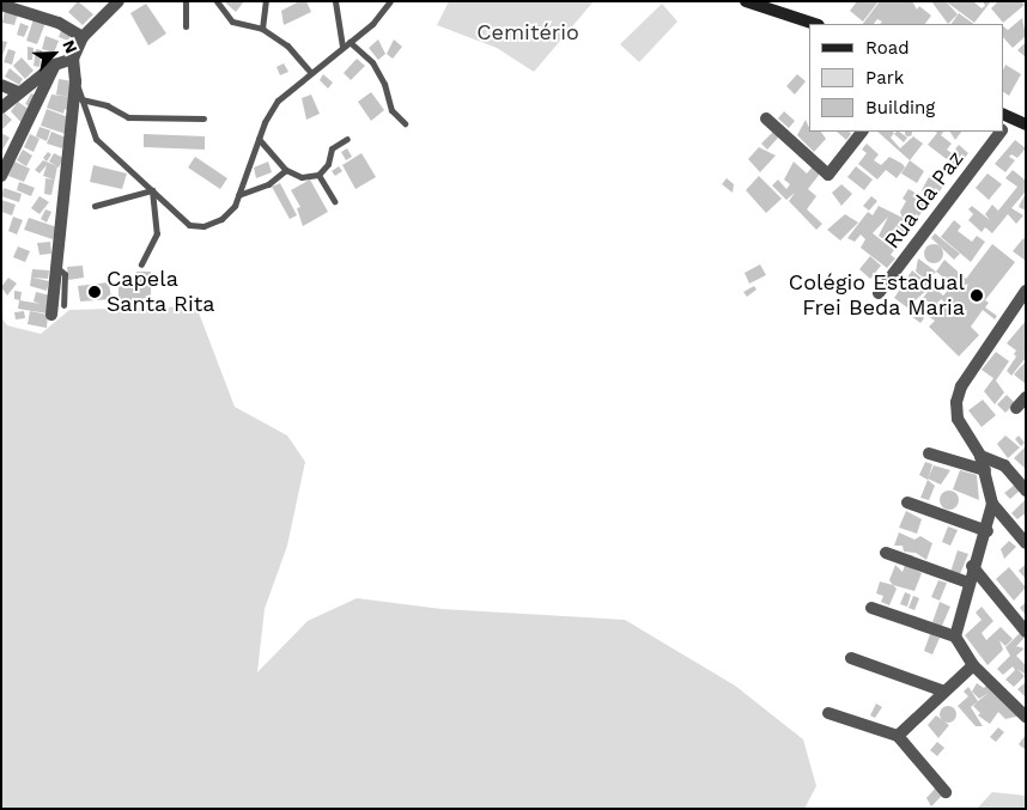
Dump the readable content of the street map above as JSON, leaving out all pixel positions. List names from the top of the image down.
{
  "streets": {
    "street": ["Rua da Paz"]
  },
  "parks": ["Cemitério"],
  "places": ["Capela Santa Rita", "Colégio Estadual Frei Beda Maria"],
  "legend": ["Road", "Park", "Building"],
  "north": "top right"
}
